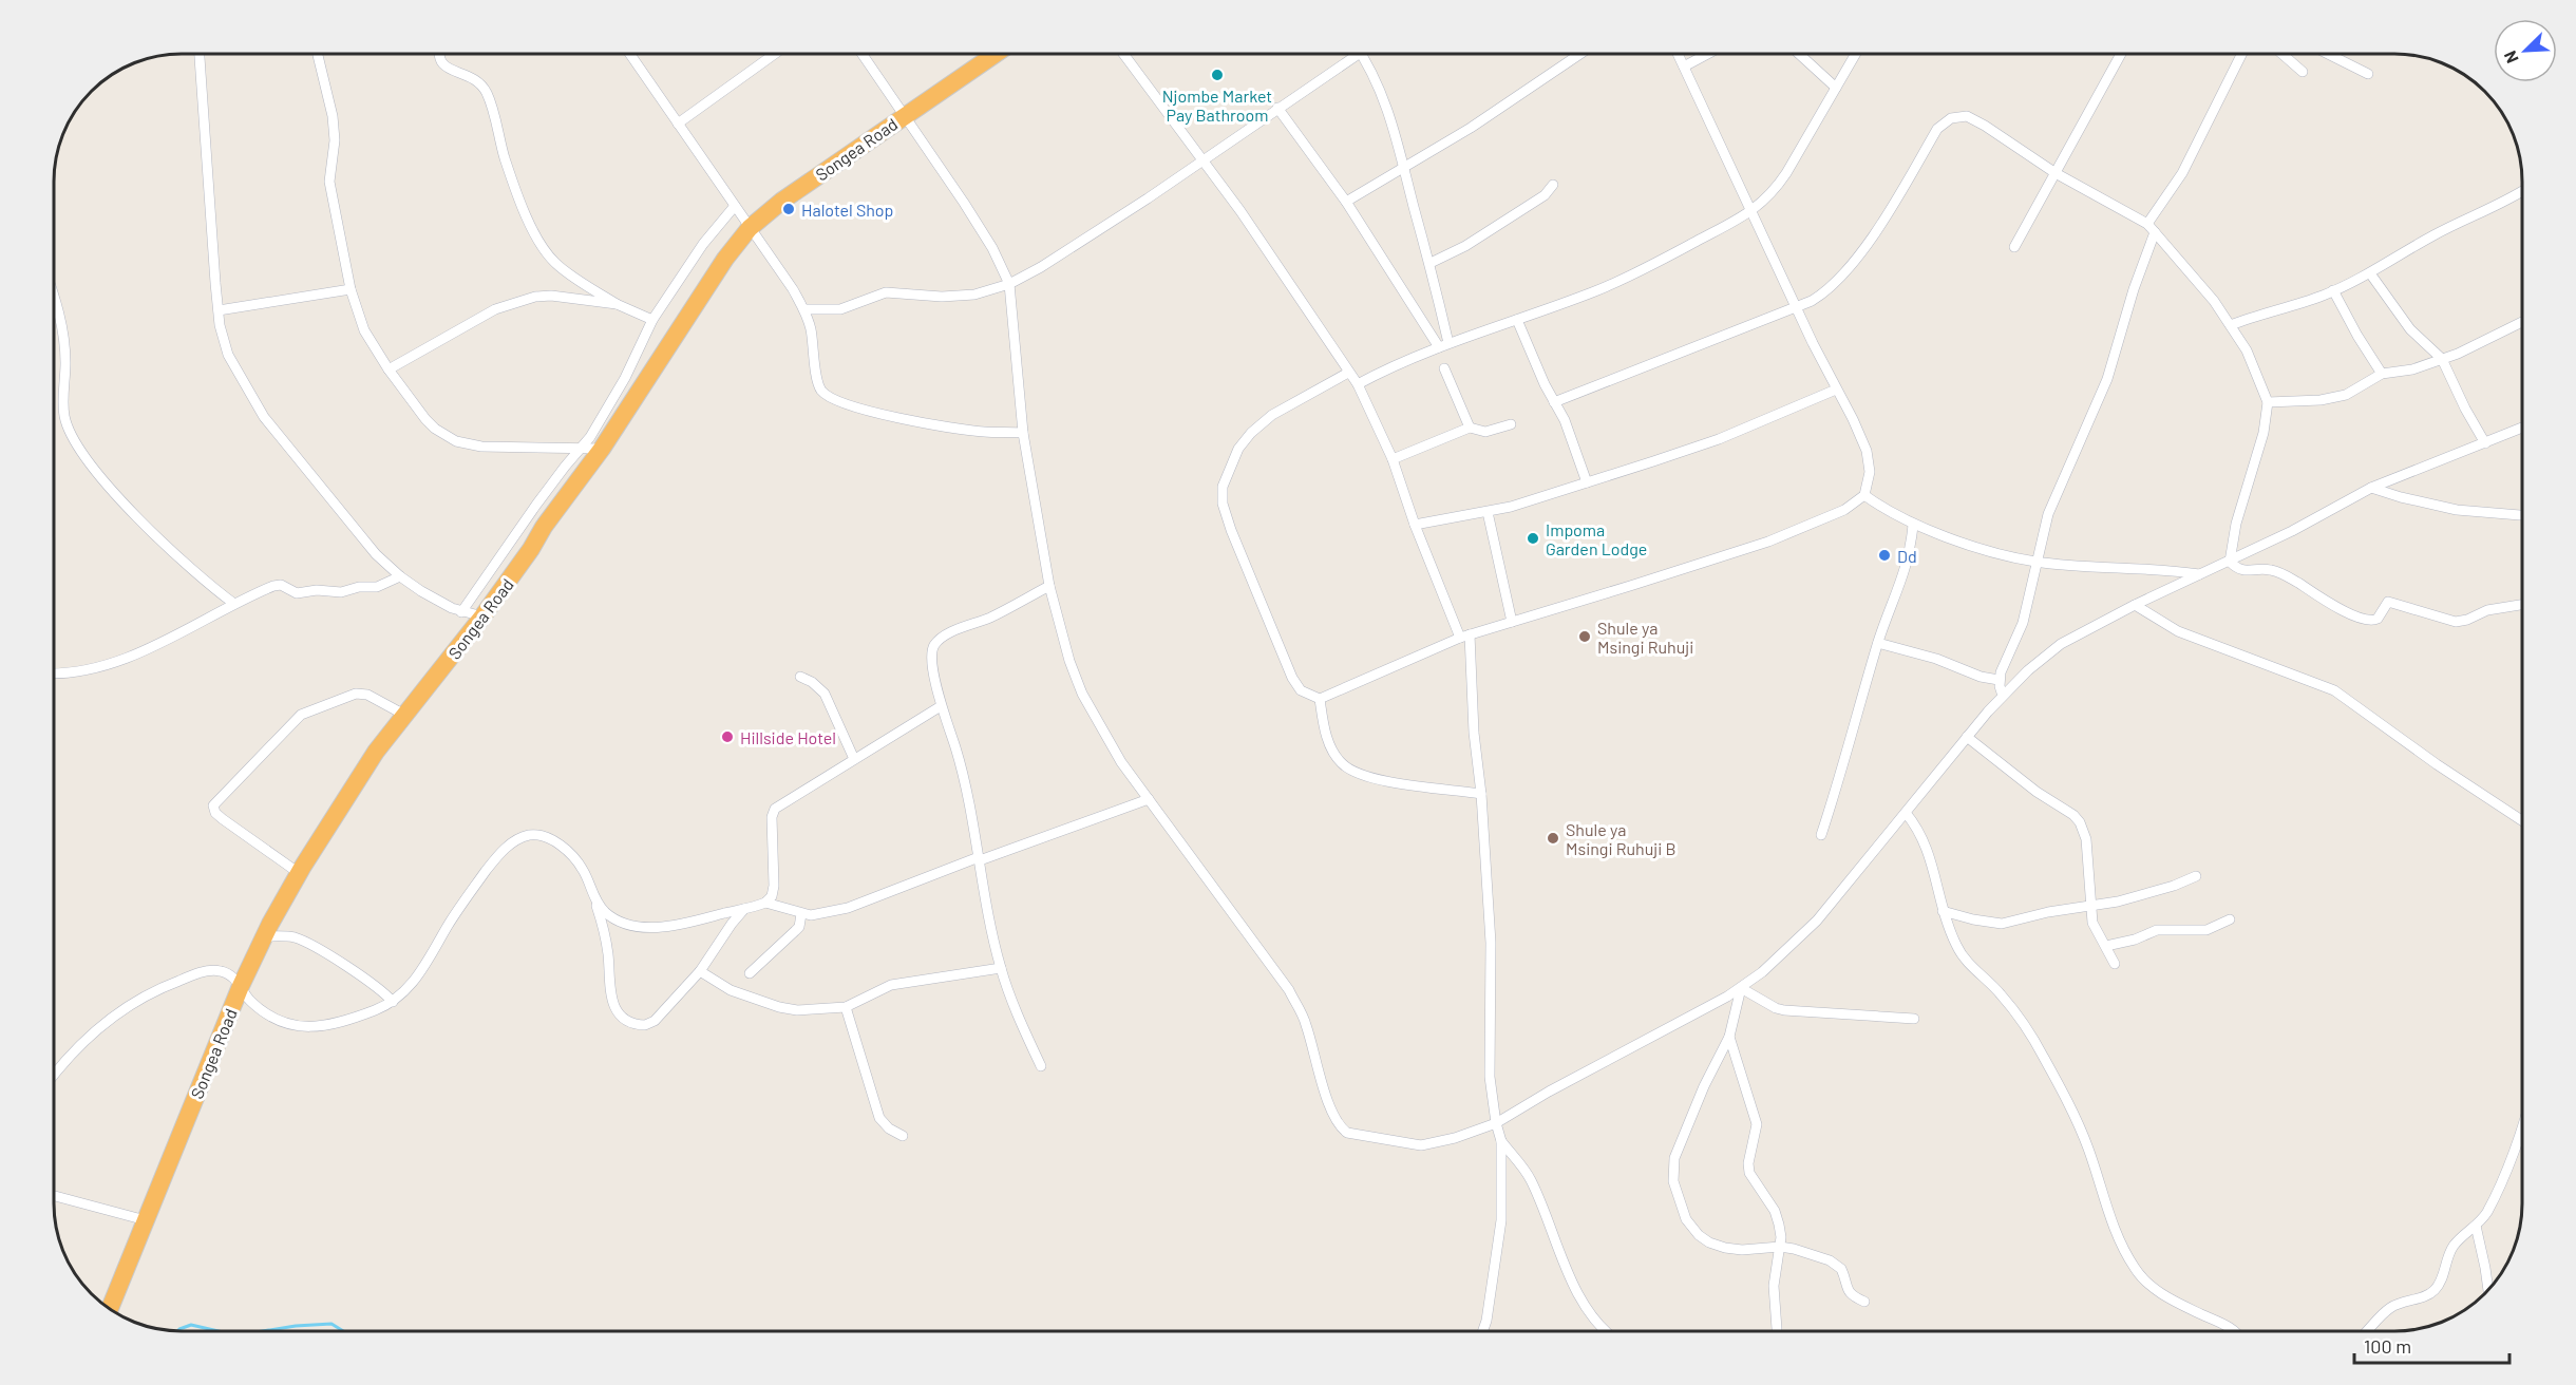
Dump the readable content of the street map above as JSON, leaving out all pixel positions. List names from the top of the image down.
{
  "streets": {
    "highway": ["Songea Road"]
  },
  "places": [
    "Njombe Market Pay Bathroom",
    "Halotel Shop",
    "Impoma Garden Lodge",
    "Dd",
    "Shule ya Msingi Ruhuji",
    "Hillside Hotel",
    "Shule ya Msingi Ruhuji B"
  ],
  "scale_bar": "100 m",
  "north": "bottom left"
}
